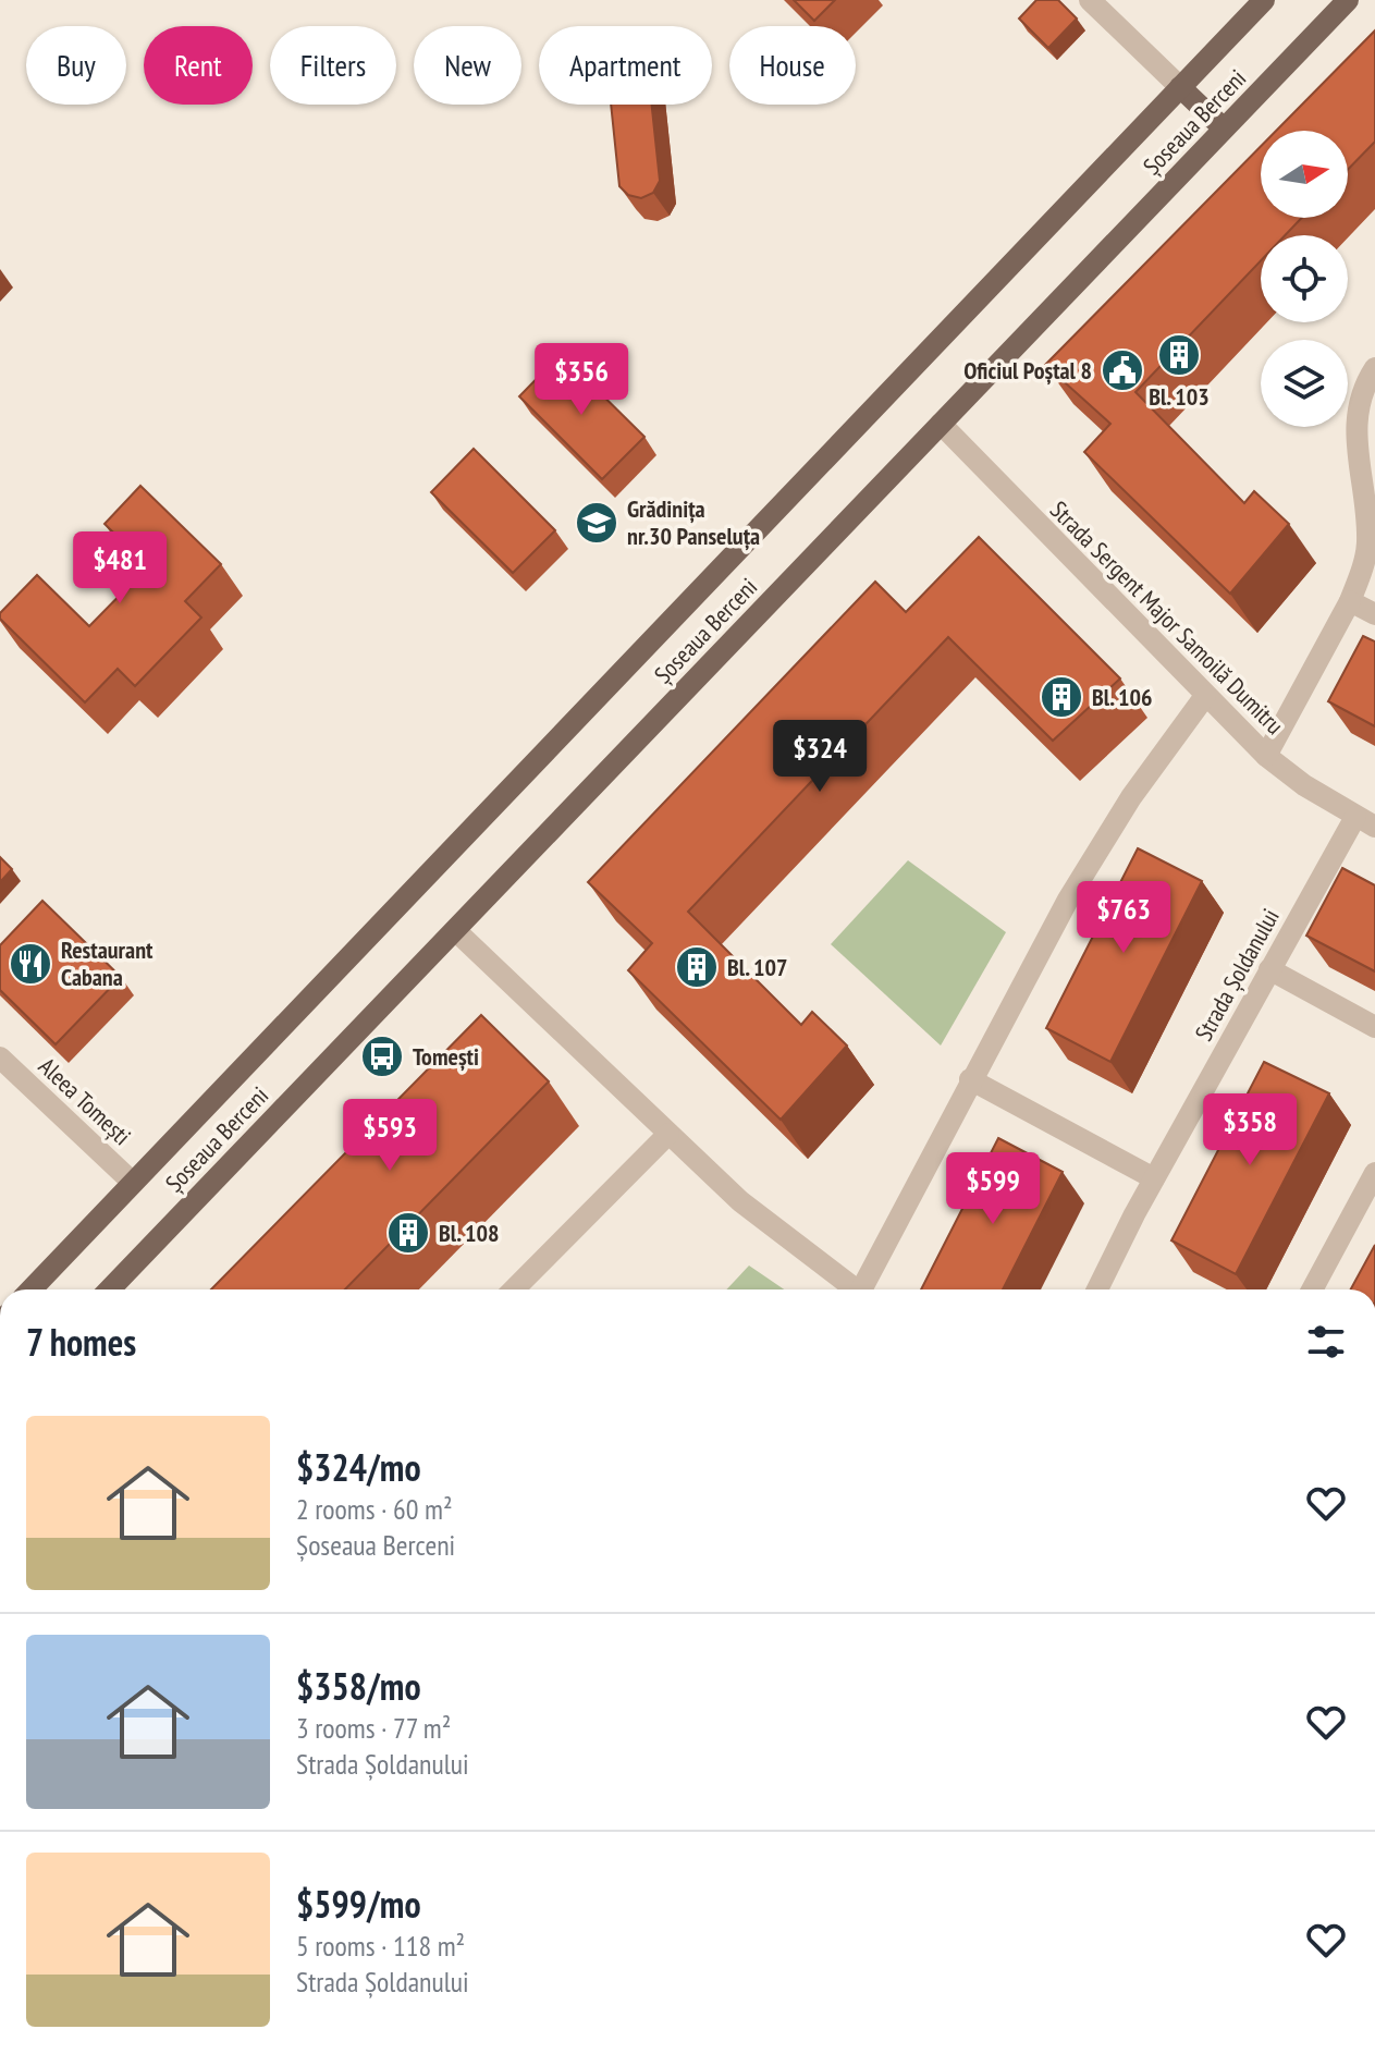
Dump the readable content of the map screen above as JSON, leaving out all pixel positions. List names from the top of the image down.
{
  "streets": {
    "main road": ["Șoseaua Berceni"],
    "street": ["Strada Sergent Major Samoilă Dumitru", "Strada Șoldanului", "Aleea Tomești"]
  },
  "crossings": [
    ["Șoseaua Berceni", "Strada Sergent Major Samoilă Dumitru"],
    ["Șoseaua Berceni", "Aleea Tomești"],
    ["Strada Sergent Major Samoilă Dumitru", "Strada Șoldanului"]
  ],
  "places": {
    "building": [
      "Bl. 103",
      "Bl. 106",
      "Bl. 107",
      "Bl. 108"
    ],
    "public building": ["Oficiul Poștal 8"],
    "school or university": ["Grădinița nr.30 Panseluța"],
    "restaurant": ["Restaurant Cabana"],
    "bus stop": ["Tomești"]
  },
  "north": "right",
  "page": {
    "chip": [
      "Buy",
      "Rent",
      "Filters",
      "New",
      "Apartment",
      "House"
    ],
    "price": [
      "$356",
      "$481",
      "$324",
      "$763",
      "$358",
      "$593",
      "$599"
    ],
    "heading": "7 homes",
    "list": [
      {
        "name": "$324/mo",
        "note": "2 rooms · 60 m² · Șoseaua Berceni"
      },
      {
        "name": "$358/mo",
        "note": "3 rooms · 77 m² · Strada Șoldanului"
      },
      {
        "name": "$599/mo",
        "note": "5 rooms · 118 m² · Strada Șoldanului"
      }
    ]
  }
}
